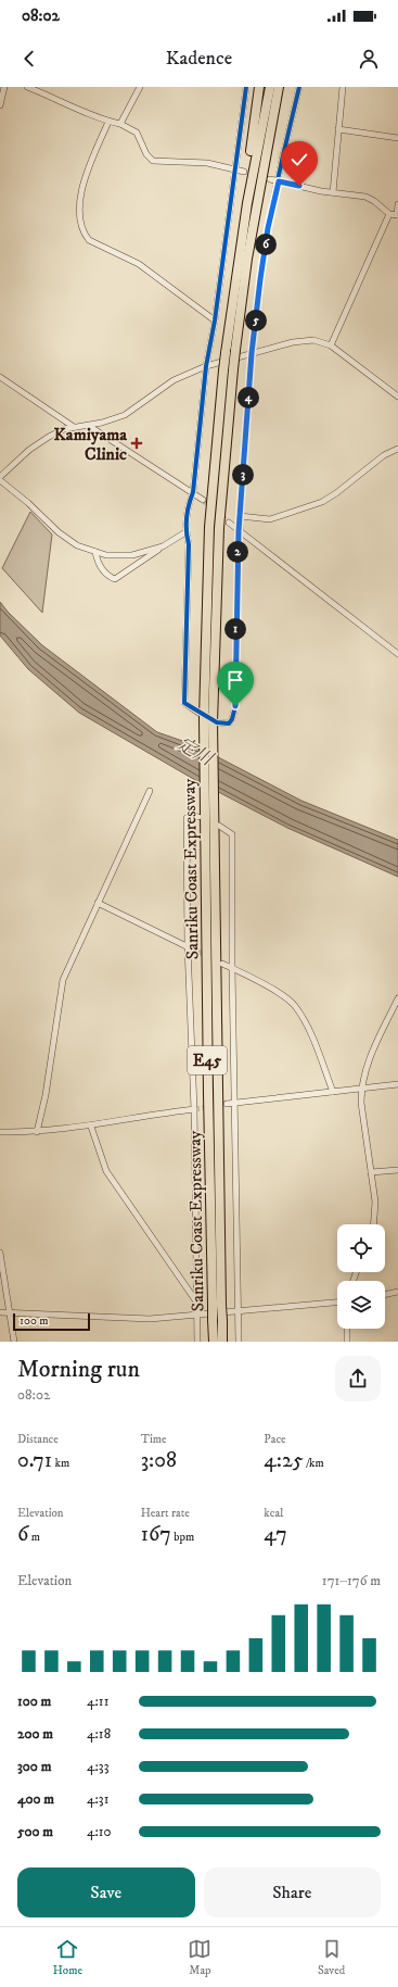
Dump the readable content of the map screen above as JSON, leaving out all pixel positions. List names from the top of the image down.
{
  "streets": {
    "highway": ["Sanriku Coast Expressway", "E45"]
  },
  "water": ["定川"],
  "places": {
    "health": ["Kamiyama Clinic"]
  },
  "scale_bar": "100 m",
  "page": {
    "status": "08:02",
    "header": "Kadence",
    "pins": [
      "6",
      "5",
      "4",
      "3",
      "2",
      "1"
    ],
    "scale": "100 m",
    "heading": ["Morning run", "08:02"],
    "stats": [
      ["Distance", "0.71 km"],
      ["Time", "3:08"],
      ["Pace", "4:25 /km"],
      ["Elevation", "6 m"],
      ["Heart rate", "167 bpm"],
      ["kcal", "47"]
    ],
    "chart": ["Elevation", "171–176 m"],
    "list": [
      {
        "name": "100 m",
        "note": "4:11"
      },
      {
        "name": "200 m",
        "note": "4:18"
      },
      {
        "name": "300 m",
        "note": "4:33"
      },
      {
        "name": "400 m",
        "note": "4:31"
      },
      {
        "name": "500 m",
        "note": "4:10"
      }
    ],
    "buttons": ["Save", "Share"],
    "tabs": ["Home", "Map", "Saved"]
  }
}
